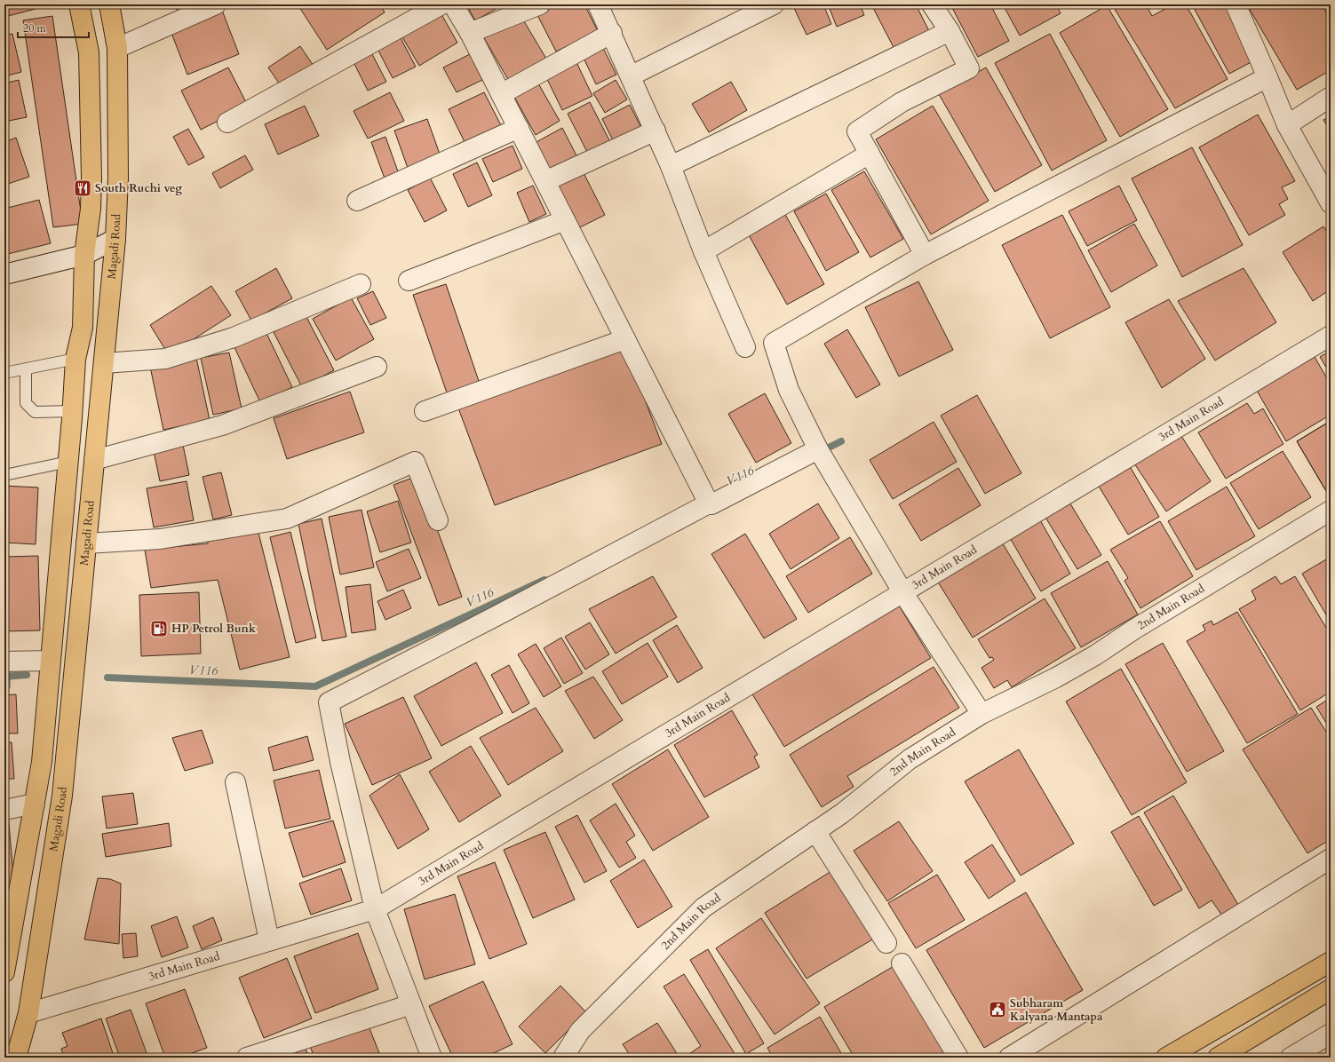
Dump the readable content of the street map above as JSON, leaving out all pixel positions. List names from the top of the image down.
{
  "streets": {
    "main road": ["Magadi Road"],
    "street": ["3rd Main Road", "2nd Main Road"]
  },
  "crossings": [
    ["Magadi Road", "3rd Main Road"]
  ],
  "water": ["V116"],
  "places": {
    "restaurant": ["South Ruchi veg"],
    "fuel station": ["HP Petrol Bunk"],
    "public building": ["Subharam Kalyana Mantapa"]
  },
  "scale_bar": "20 m"
}
